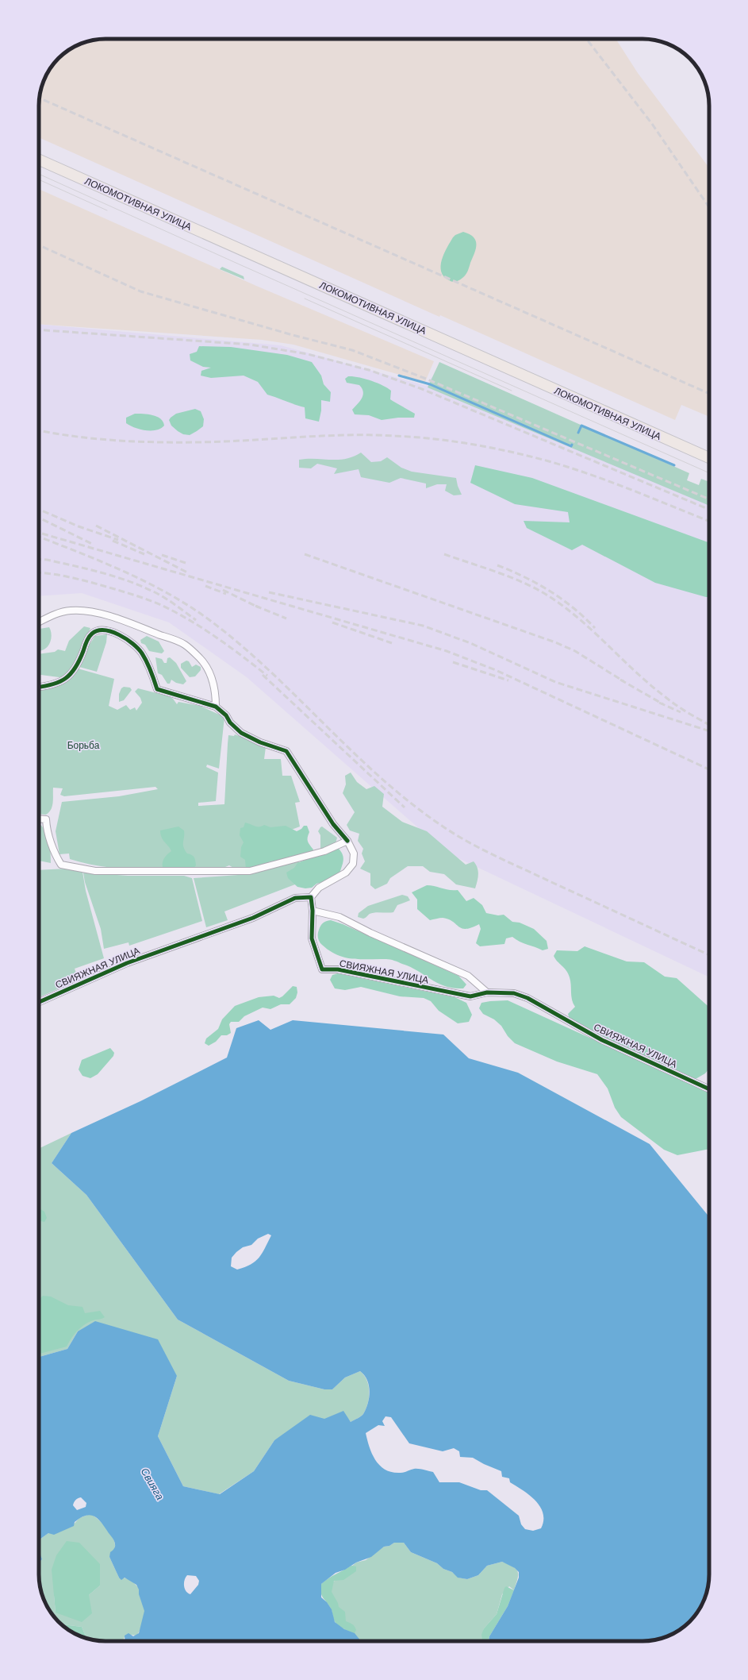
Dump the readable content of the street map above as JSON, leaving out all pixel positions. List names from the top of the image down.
{
  "streets": {
    "main road": ["ЛОКОМОТИВНАЯ УЛИЦА"],
    "street": ["СВИЯЖНАЯ УЛИЦА"]
  },
  "water": ["Свияга"],
  "parks": ["Борьба"]
}
